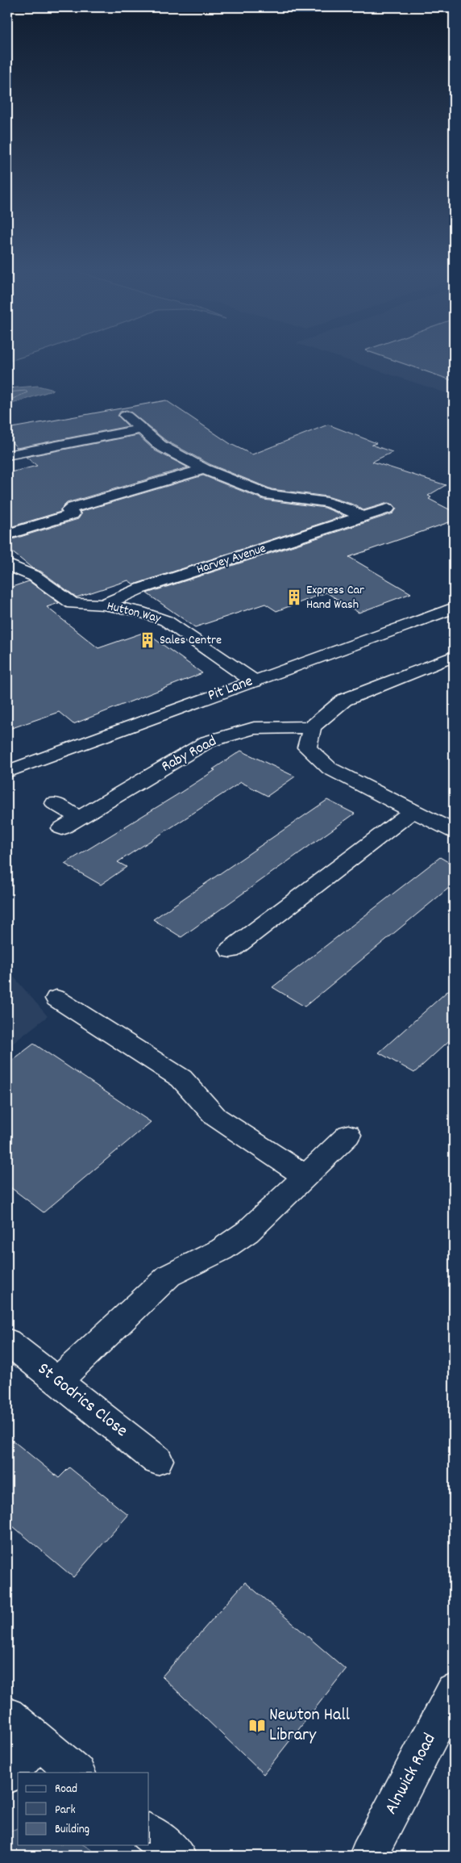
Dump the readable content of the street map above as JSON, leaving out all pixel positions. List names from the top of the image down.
{
  "streets": {
    "street": [
      "Harvey Avenue",
      "Hutton Way",
      "Pit Lane",
      "Raby Road",
      "St Godrics Close",
      "Alnwick Road"
    ]
  },
  "crossings": [
    ["Harvey Avenue", "Hutton Way"],
    ["Hutton Way", "Pit Lane"]
  ],
  "places": {
    "building": ["Express Car Hand Wash", "Sales Centre"],
    "library": ["Newton Hall Library"]
  },
  "legend": ["Road", "Park", "Building"]
}
